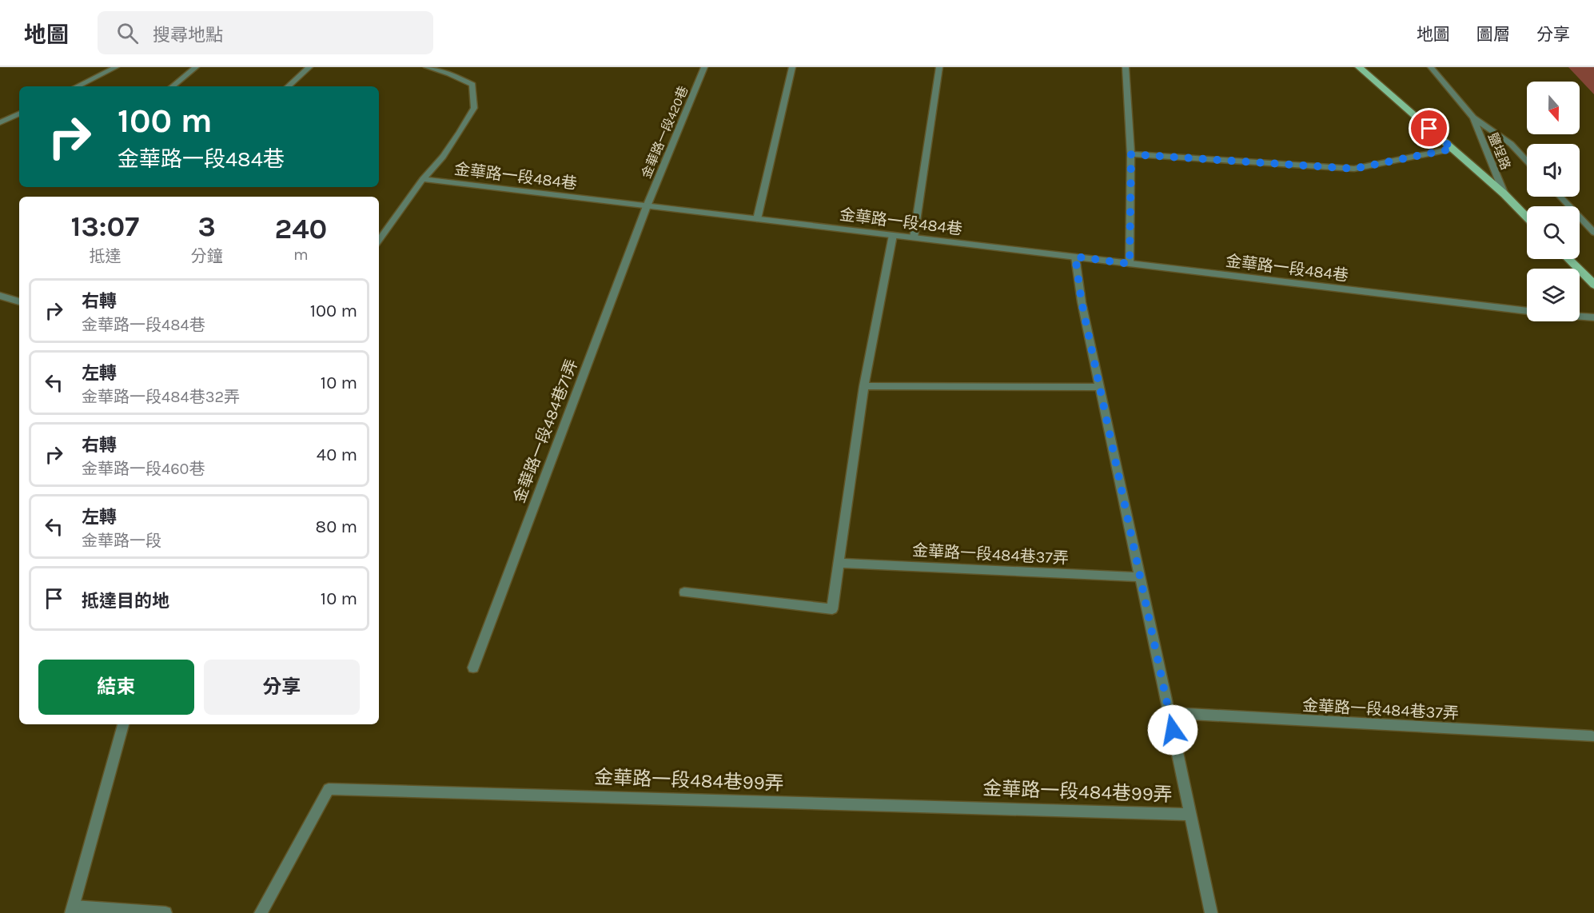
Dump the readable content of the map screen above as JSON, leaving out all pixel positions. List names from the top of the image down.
{
  "streets": {
    "street": [
      "金華路一段420巷",
      "鹽埕路",
      "金華路一段484巷",
      "金華路一段484巷71弄",
      "金華路一段484巷37弄",
      "金華路一段484巷99弄"
    ]
  },
  "crossings": [
    ["金華路一段420巷", "金華路一段484巷"],
    ["金華路一段420巷", "金華路一段484巷71弄"],
    ["金華路一段484巷", "金華路一段484巷71弄"]
  ],
  "north": "bottom",
  "page": {
    "header": "地圖",
    "search": "搜尋地點",
    "nav": ["地圖", "圖層", "分享"],
    "turn": ["100 m", "金華路一段484巷"],
    "eta": [
      "13:07",
      "抵達",
      "3",
      "分鐘",
      "240",
      "m"
    ],
    "list": [
      {
        "name": "右轉",
        "note": "金華路一段484巷",
        "value": "100 m"
      },
      {
        "name": "左轉",
        "note": "金華路一段484巷32弄",
        "value": "10 m"
      },
      {
        "name": "右轉",
        "note": "金華路一段460巷",
        "value": "40 m"
      },
      {
        "name": "左轉",
        "note": "金華路一段",
        "value": "80 m"
      },
      {
        "name": "抵達目的地",
        "value": "10 m"
      }
    ],
    "buttons": ["結束", "分享"]
  }
}
